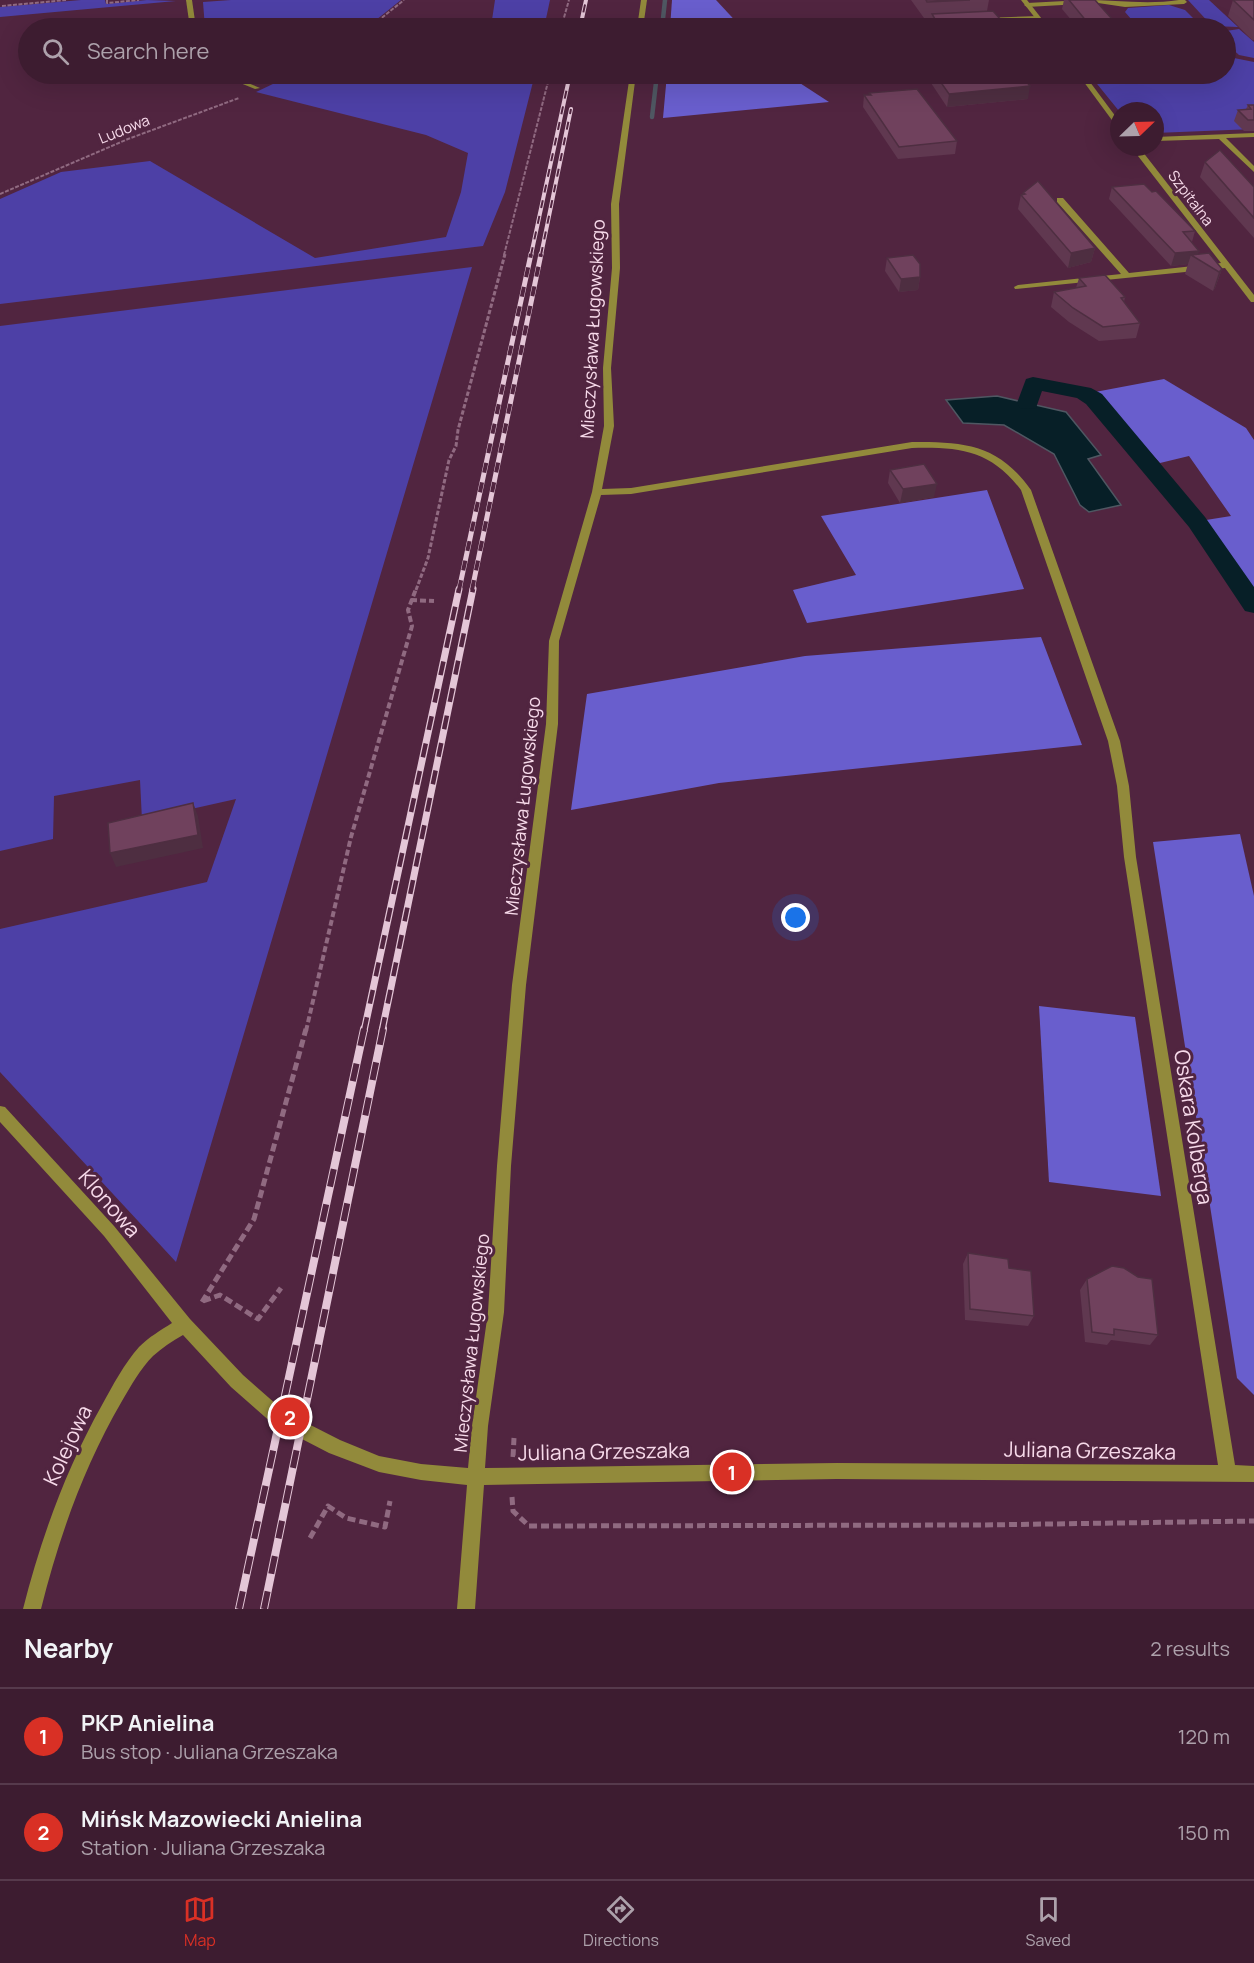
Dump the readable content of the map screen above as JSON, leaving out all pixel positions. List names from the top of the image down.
{
  "streets": {
    "street": [
      "Szpitalna",
      "Mieczysława Ługowskiego",
      "Oskara Kolberga",
      "Klonowa",
      "Kolejowa",
      "Juliana Grzeszaka"
    ],
    "path": ["Ludowa"]
  },
  "crossings": [
    ["Mieczysława Ługowskiego", "Oskara Kolberga"],
    ["Mieczysława Ługowskiego", "Juliana Grzeszaka"],
    ["Oskara Kolberga", "Juliana Grzeszaka"],
    ["Klonowa", "Kolejowa"],
    ["Klonowa", "Juliana Grzeszaka"],
    ["Kolejowa", "Juliana Grzeszaka"]
  ],
  "north": "top right",
  "page": {
    "search": "Search here",
    "pins": ["2", "1"],
    "heading": ["Nearby", "2 results"],
    "list": [
      {
        "mark": "1",
        "name": "PKP Anielina",
        "note": "Bus stop · Juliana Grzeszaka",
        "value": "120 m"
      },
      {
        "mark": "2",
        "name": "Mińsk Mazowiecki Anielina",
        "note": "Station · Juliana Grzeszaka",
        "value": "150 m"
      }
    ],
    "nav": ["Map", "Directions", "Saved"]
  }
}
